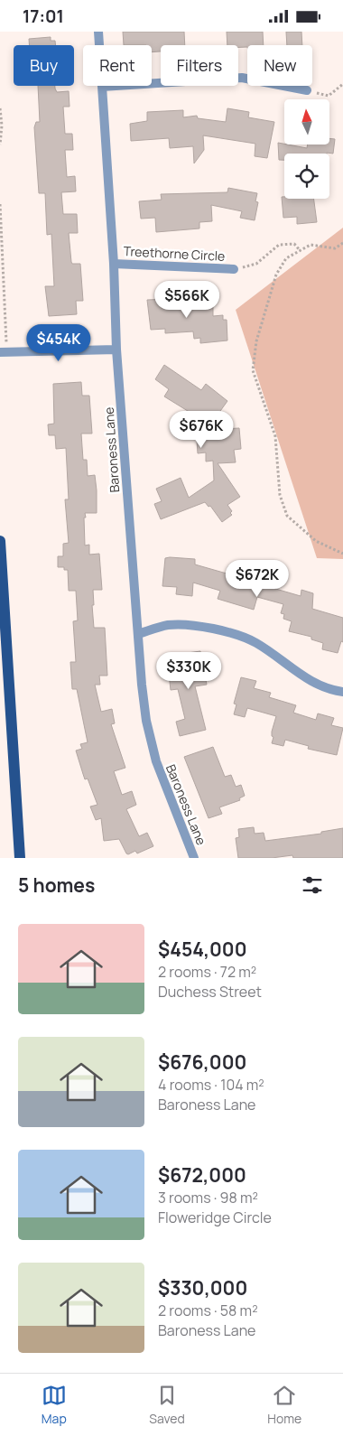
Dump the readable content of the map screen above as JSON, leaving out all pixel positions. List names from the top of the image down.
{
  "streets": {
    "street": ["Treethorne Circle", "Baroness Lane"]
  },
  "crossings": [
    ["Treethorne Circle", "Baroness Lane"]
  ],
  "north": "top",
  "page": {
    "status": "17:01",
    "chip": [
      "Buy",
      "Rent",
      "Filters",
      "New"
    ],
    "price": [
      "$566K",
      "$454K",
      "$676K",
      "$672K",
      "$330K"
    ],
    "heading": "5 homes",
    "list": [
      {
        "name": "$454,000",
        "note": "2 rooms · 72 m² · Duchess Street"
      },
      {
        "name": "$676,000",
        "note": "4 rooms · 104 m² · Baroness Lane"
      },
      {
        "name": "$672,000",
        "note": "3 rooms · 98 m² · Floweridge Circle"
      },
      {
        "name": "$330,000",
        "note": "2 rooms · 58 m² · Baroness Lane"
      }
    ],
    "tabs": ["Map", "Saved", "Home"]
  }
}
